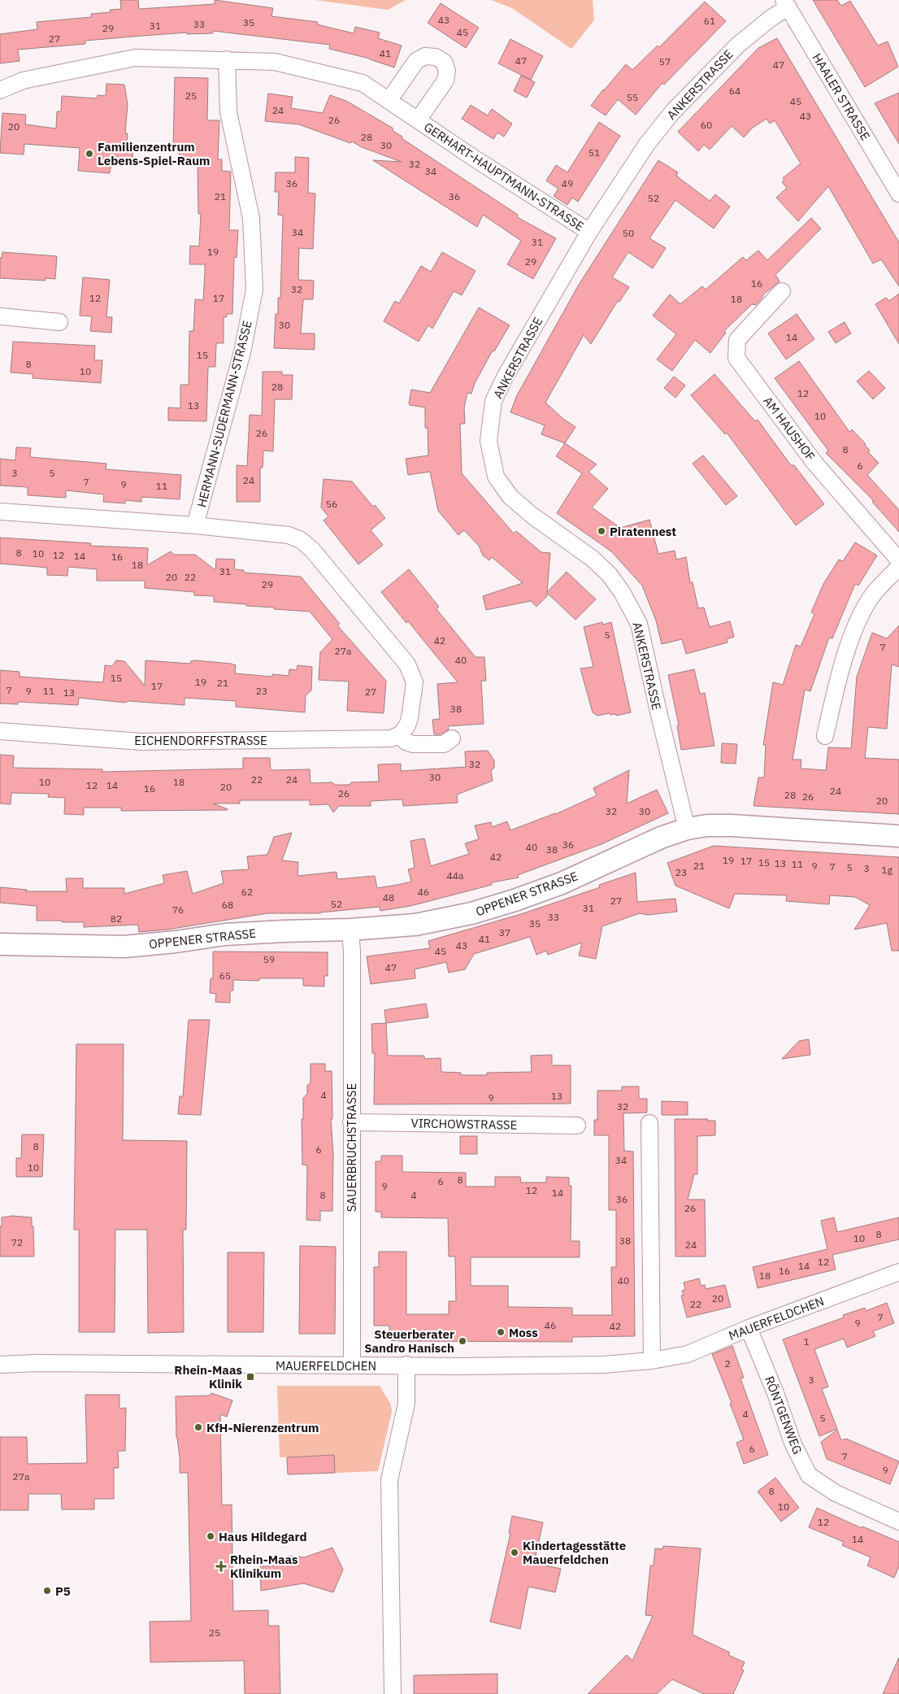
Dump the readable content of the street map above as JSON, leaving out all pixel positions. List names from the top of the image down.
{
  "streets": {
    "street": [
      "ANKERSTRASSE",
      "HAALER STRASSE",
      "GERHART-HAUPTMANN-STRASSE",
      "HERMANN-SUDERMANN-STRASSE",
      "AM HAUSHOF",
      "EICHENDORFFSTRASSE",
      "OPPENER STRASSE",
      "VIRCHOWSTRASSE",
      "SAUERBRUCHSTRASSE",
      "MAUERFELDCHEN",
      "RÖNTGENWEG"
    ]
  },
  "crossings": [
    ["ANKERSTRASSE", "HAALER STRASSE"],
    ["ANKERSTRASSE", "GERHART-HAUPTMANN-STRASSE"],
    ["ANKERSTRASSE", "OPPENER STRASSE"],
    ["GERHART-HAUPTMANN-STRASSE", "HERMANN-SUDERMANN-STRASSE"],
    ["OPPENER STRASSE", "SAUERBRUCHSTRASSE"],
    ["VIRCHOWSTRASSE", "SAUERBRUCHSTRASSE"],
    ["SAUERBRUCHSTRASSE", "MAUERFELDCHEN"],
    ["MAUERFELDCHEN", "RÖNTGENWEG"]
  ],
  "places": {
    "other": [
      "Familienzentrum Lebens-Spiel-Raum",
      "Piratennest",
      "Moss",
      "Steuerberater Sandro Hanisch",
      "KfH-Nierenzentrum",
      "Haus Hildegard",
      "Kindertagesstätte Mauerfeldchen",
      "P5"
    ],
    "transit": ["Rhein-Maas Klinik"],
    "health": ["Rhein-Maas Klinikum"]
  },
  "house_numbers": [
    "43",
    "61",
    "35",
    "33",
    "31",
    "29",
    "45",
    "27",
    "41",
    "47",
    "57",
    "47",
    "64",
    "25",
    "55",
    "45",
    "24",
    "43",
    "26",
    "60",
    "20",
    "28",
    "30",
    "51",
    "32",
    "34",
    "36",
    "49",
    "21",
    "36",
    "52",
    "34",
    "50",
    "31",
    "19",
    "29",
    "16",
    "32",
    "12",
    "17",
    "18",
    "30",
    "14",
    "15",
    "8",
    "10",
    "28",
    "12",
    "13",
    "10",
    "26",
    "8",
    "6",
    "3",
    "5",
    "24",
    "7",
    "9",
    "11",
    "56",
    "8",
    "10",
    "12",
    "14",
    "16",
    "18",
    "31",
    "20",
    "22",
    "29",
    "5",
    "42",
    "7",
    "27a",
    "40",
    "15",
    "19",
    "21",
    "17",
    "7",
    "9",
    "11",
    "23",
    "27",
    "13",
    "38",
    "32",
    "30",
    "22",
    "24",
    "10",
    "18",
    "12",
    "14",
    "20",
    "16",
    "24",
    "26",
    "28",
    "26",
    "20",
    "32",
    "30",
    "36",
    "40",
    "38",
    "42",
    "19",
    "17",
    "15",
    "13",
    "11",
    "21",
    "9",
    "7",
    "5",
    "3",
    "1g",
    "23",
    "44a",
    "62",
    "46",
    "48",
    "27",
    "52",
    "68",
    "31",
    "76",
    "33",
    "82",
    "35",
    "37",
    "41",
    "43",
    "45",
    "59",
    "47",
    "65",
    "4",
    "13",
    "9",
    "32",
    "8",
    "6",
    "34",
    "10",
    "8",
    "6",
    "9",
    "12",
    "14",
    "8",
    "4",
    "36",
    "26",
    "8",
    "10",
    "38",
    "72",
    "24",
    "12",
    "14",
    "16",
    "18",
    "40",
    "20",
    "22",
    "7",
    "9",
    "46",
    "42",
    "1",
    "2",
    "3",
    "4",
    "5",
    "6",
    "7",
    "9",
    "27a",
    "8",
    "10",
    "12",
    "14",
    "25"
  ]
}
